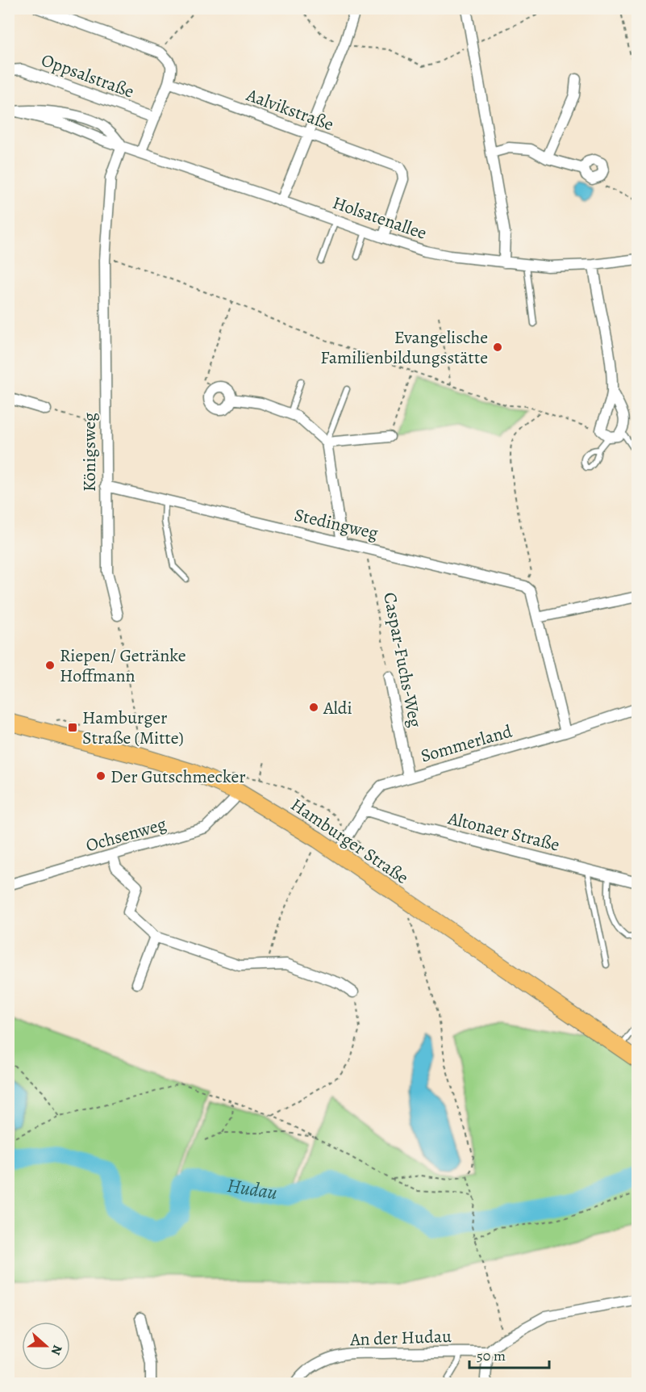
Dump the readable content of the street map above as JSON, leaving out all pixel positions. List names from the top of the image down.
{
  "streets": {
    "main road": ["Hamburger Straße"],
    "street": [
      "Oppsalstraße",
      "Aalvikstraße",
      "Holsatenallee",
      "Königsweg",
      "Stedingweg",
      "Caspar-Fuchs-Weg",
      "Sommerland",
      "Altonaer Straße",
      "Ochsenweg",
      "An der Hudau"
    ]
  },
  "crossings": [
    ["Aalvikstraße", "Holsatenallee"],
    ["Holsatenallee", "Königsweg"],
    ["Königsweg", "Stedingweg"],
    ["Stedingweg", "Caspar-Fuchs-Weg"],
    ["Caspar-Fuchs-Weg", "Sommerland"],
    ["Sommerland", "Altonaer Straße"],
    ["Sommerland", "Hamburger Straße"],
    ["Ochsenweg", "Hamburger Straße"]
  ],
  "water": ["Hudau"],
  "places": {
    "other": [
      "Evangelische Familienbildungsstätte",
      "Riepen/ Getränke Hoffmann",
      "Aldi",
      "Der Gutschmecker"
    ],
    "transit": ["Hamburger Straße (Mitte)"]
  },
  "scale_bar": "50 m",
  "north": "right"
}
